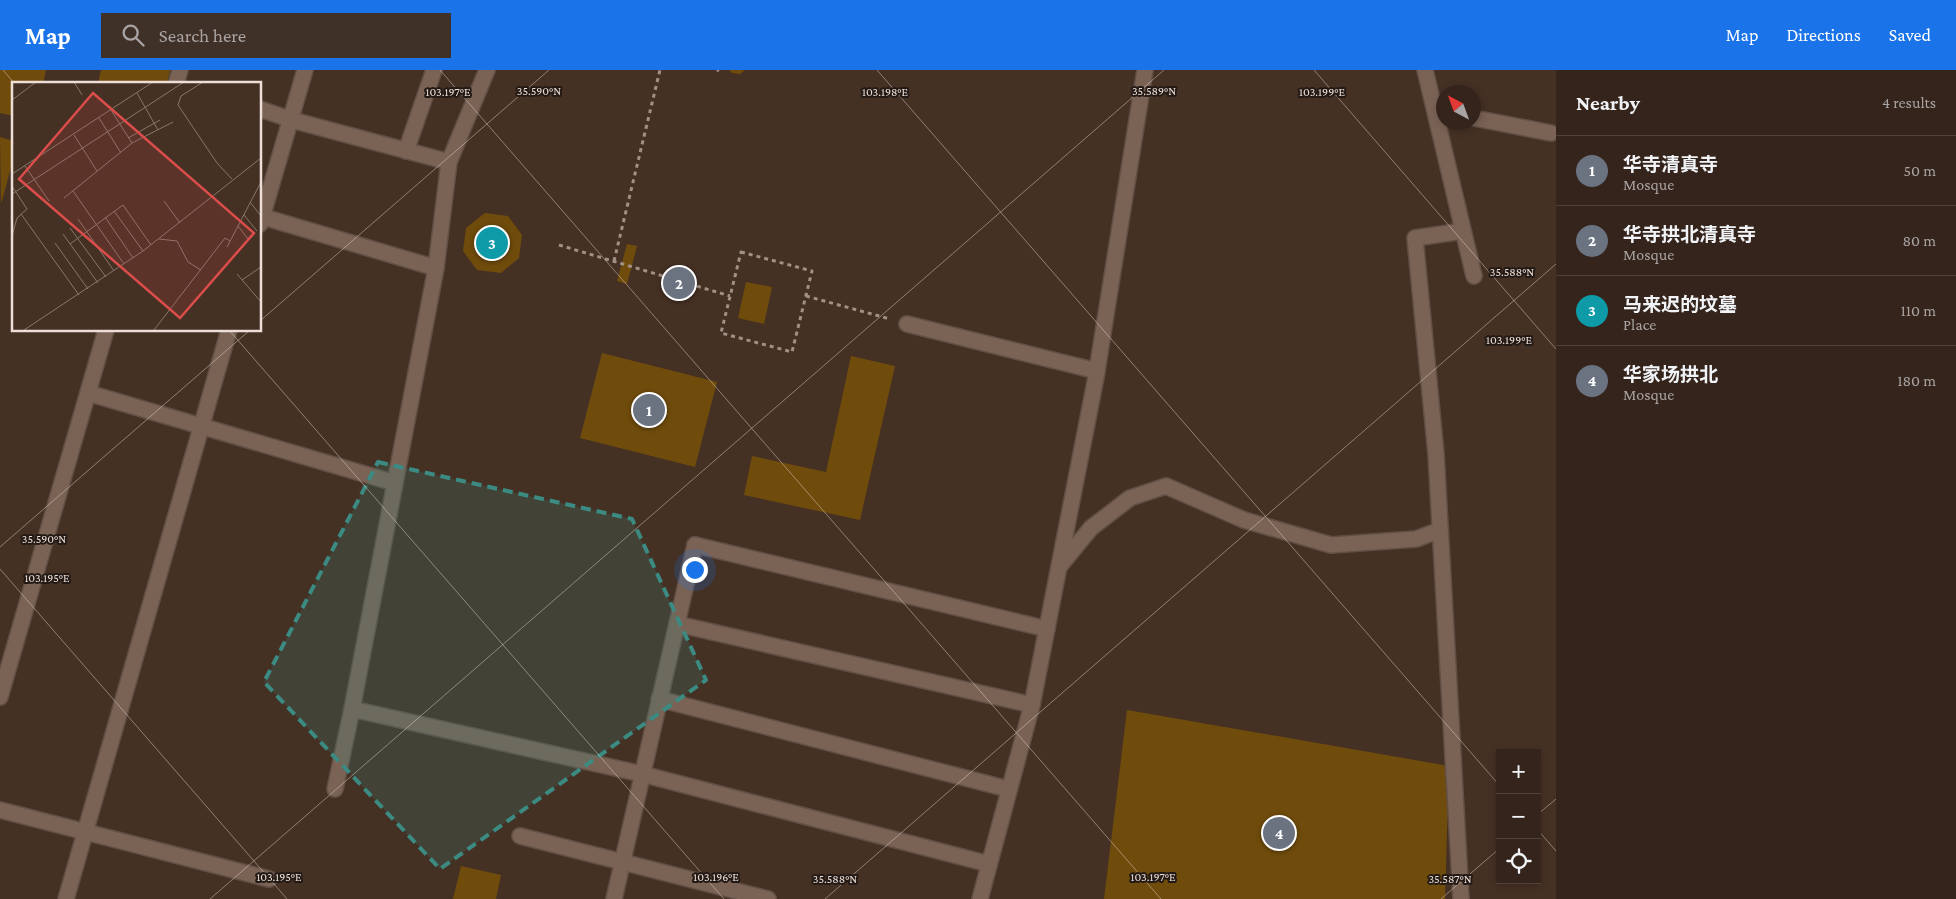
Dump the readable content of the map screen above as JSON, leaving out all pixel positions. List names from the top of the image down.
{
  "north": "top left",
  "page": {
    "header": "Map",
    "search": "Search here",
    "nav": ["Map", "Directions", "Saved"],
    "heading": ["Nearby", "4 results"],
    "list": [
      {
        "mark": "1",
        "name": "华寺清真寺",
        "note": "Mosque",
        "value": "50 m"
      },
      {
        "mark": "2",
        "name": "华寺拱北清真寺",
        "note": "Mosque",
        "value": "80 m"
      },
      {
        "mark": "3",
        "name": "马来迟的坟墓",
        "note": "Place",
        "value": "110 m"
      },
      {
        "mark": "4",
        "name": "华家场拱北",
        "note": "Mosque",
        "value": "180 m"
      }
    ],
    "pins": [
      "3",
      "2",
      "1",
      "4"
    ],
    "map_buttons": ["+", "−"]
  },
  "coordinates": [
    "35.590°N",
    "35.589°N",
    "103.197°E",
    "103.198°E",
    "103.199°E",
    "35.588°N",
    "103.195°E",
    "103.196°E",
    "35.587°N"
  ]
}
